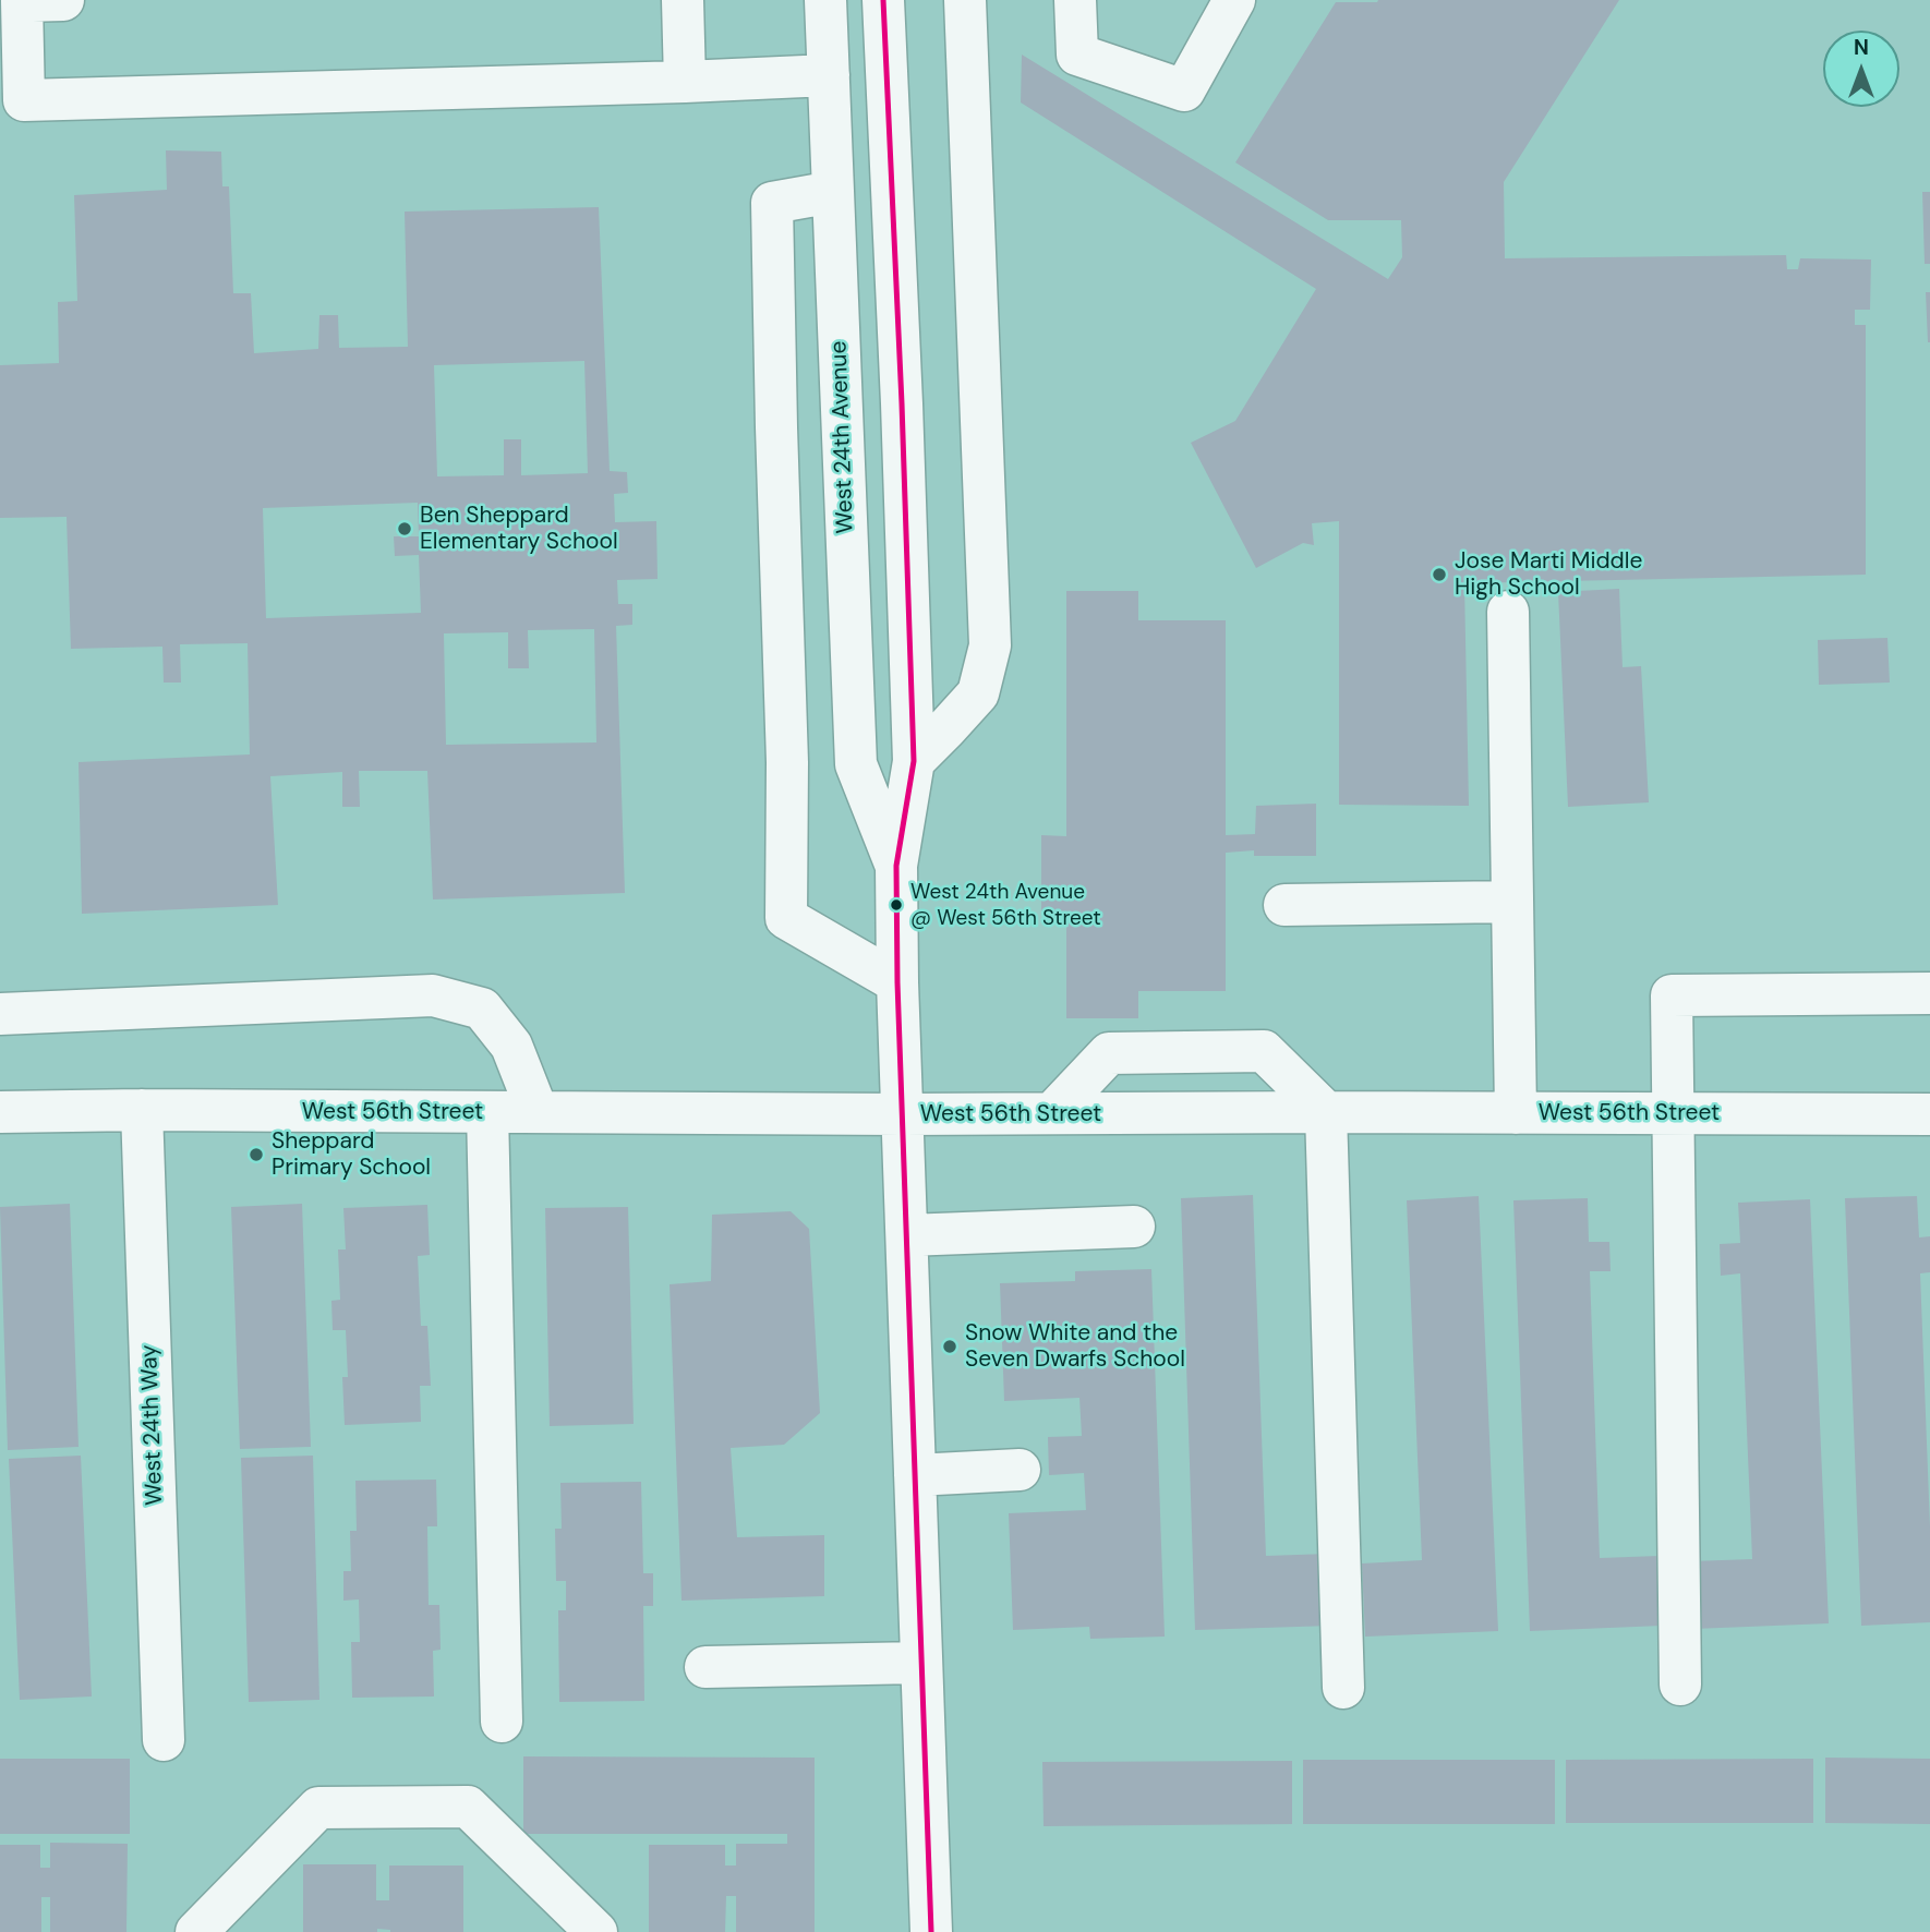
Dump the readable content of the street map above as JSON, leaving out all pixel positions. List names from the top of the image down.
{
  "streets": {
    "street": ["West 24th Avenue", "West 56th Street", "West 24th Way"]
  },
  "crossings": [
    ["West 24th Avenue", "West 56th Street"],
    ["West 56th Street", "West 24th Way"]
  ],
  "places": [
    "Ben Sheppard Elementary School",
    "Jose Marti Middle High School",
    "West 24th Avenue @ West 56th Street",
    "Sheppard Primary School",
    "Snow White and the Seven Dwarfs School"
  ],
  "north": "top"
}
